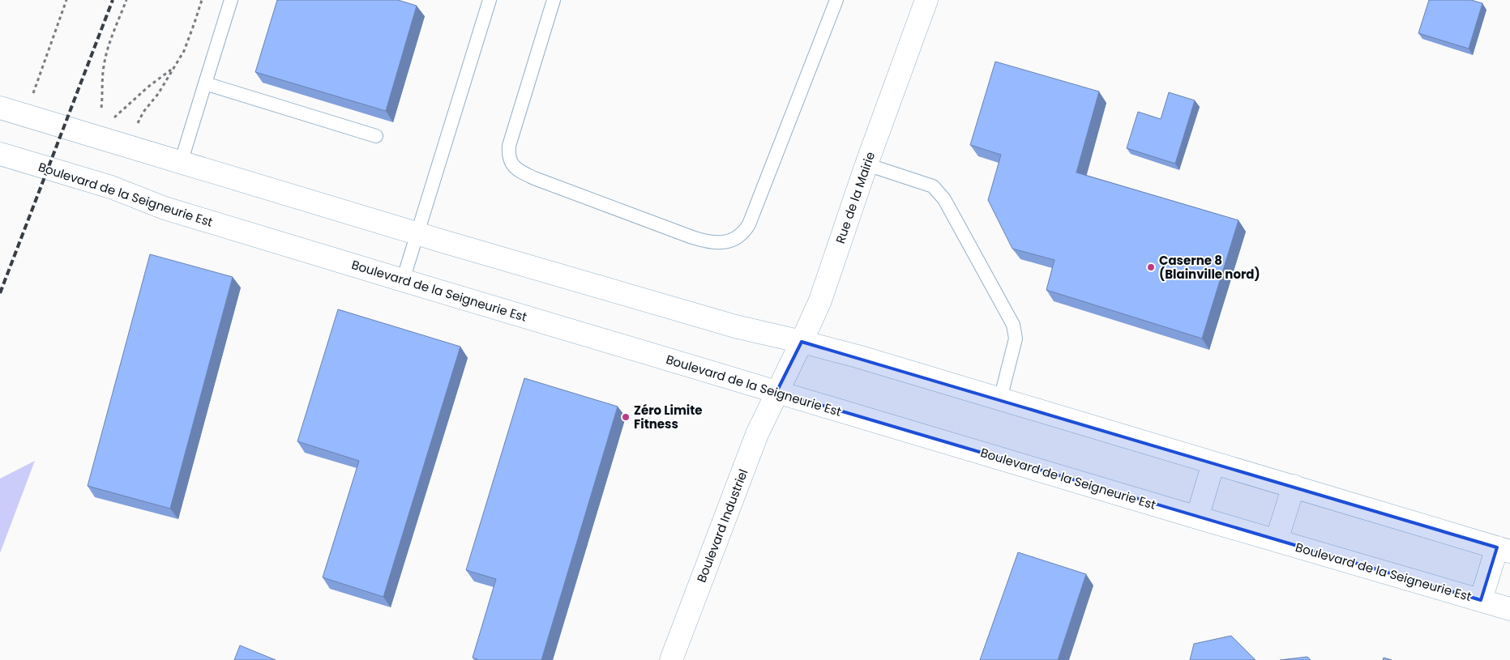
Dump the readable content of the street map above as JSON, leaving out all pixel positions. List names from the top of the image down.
{
  "streets": {
    "main road": ["Boulevard de la Seigneurie Est", "Rue de la Mairie", "Boulevard Industriel"]
  },
  "crossings": [
    ["Boulevard de la Seigneurie Est", "Rue de la Mairie"],
    ["Boulevard de la Seigneurie Est", "Boulevard Industriel"],
    ["Rue de la Mairie", "Boulevard Industriel"]
  ],
  "places": ["Caserne 8 (Blainville nord)", "Zéro Limite Fitness"]
}
